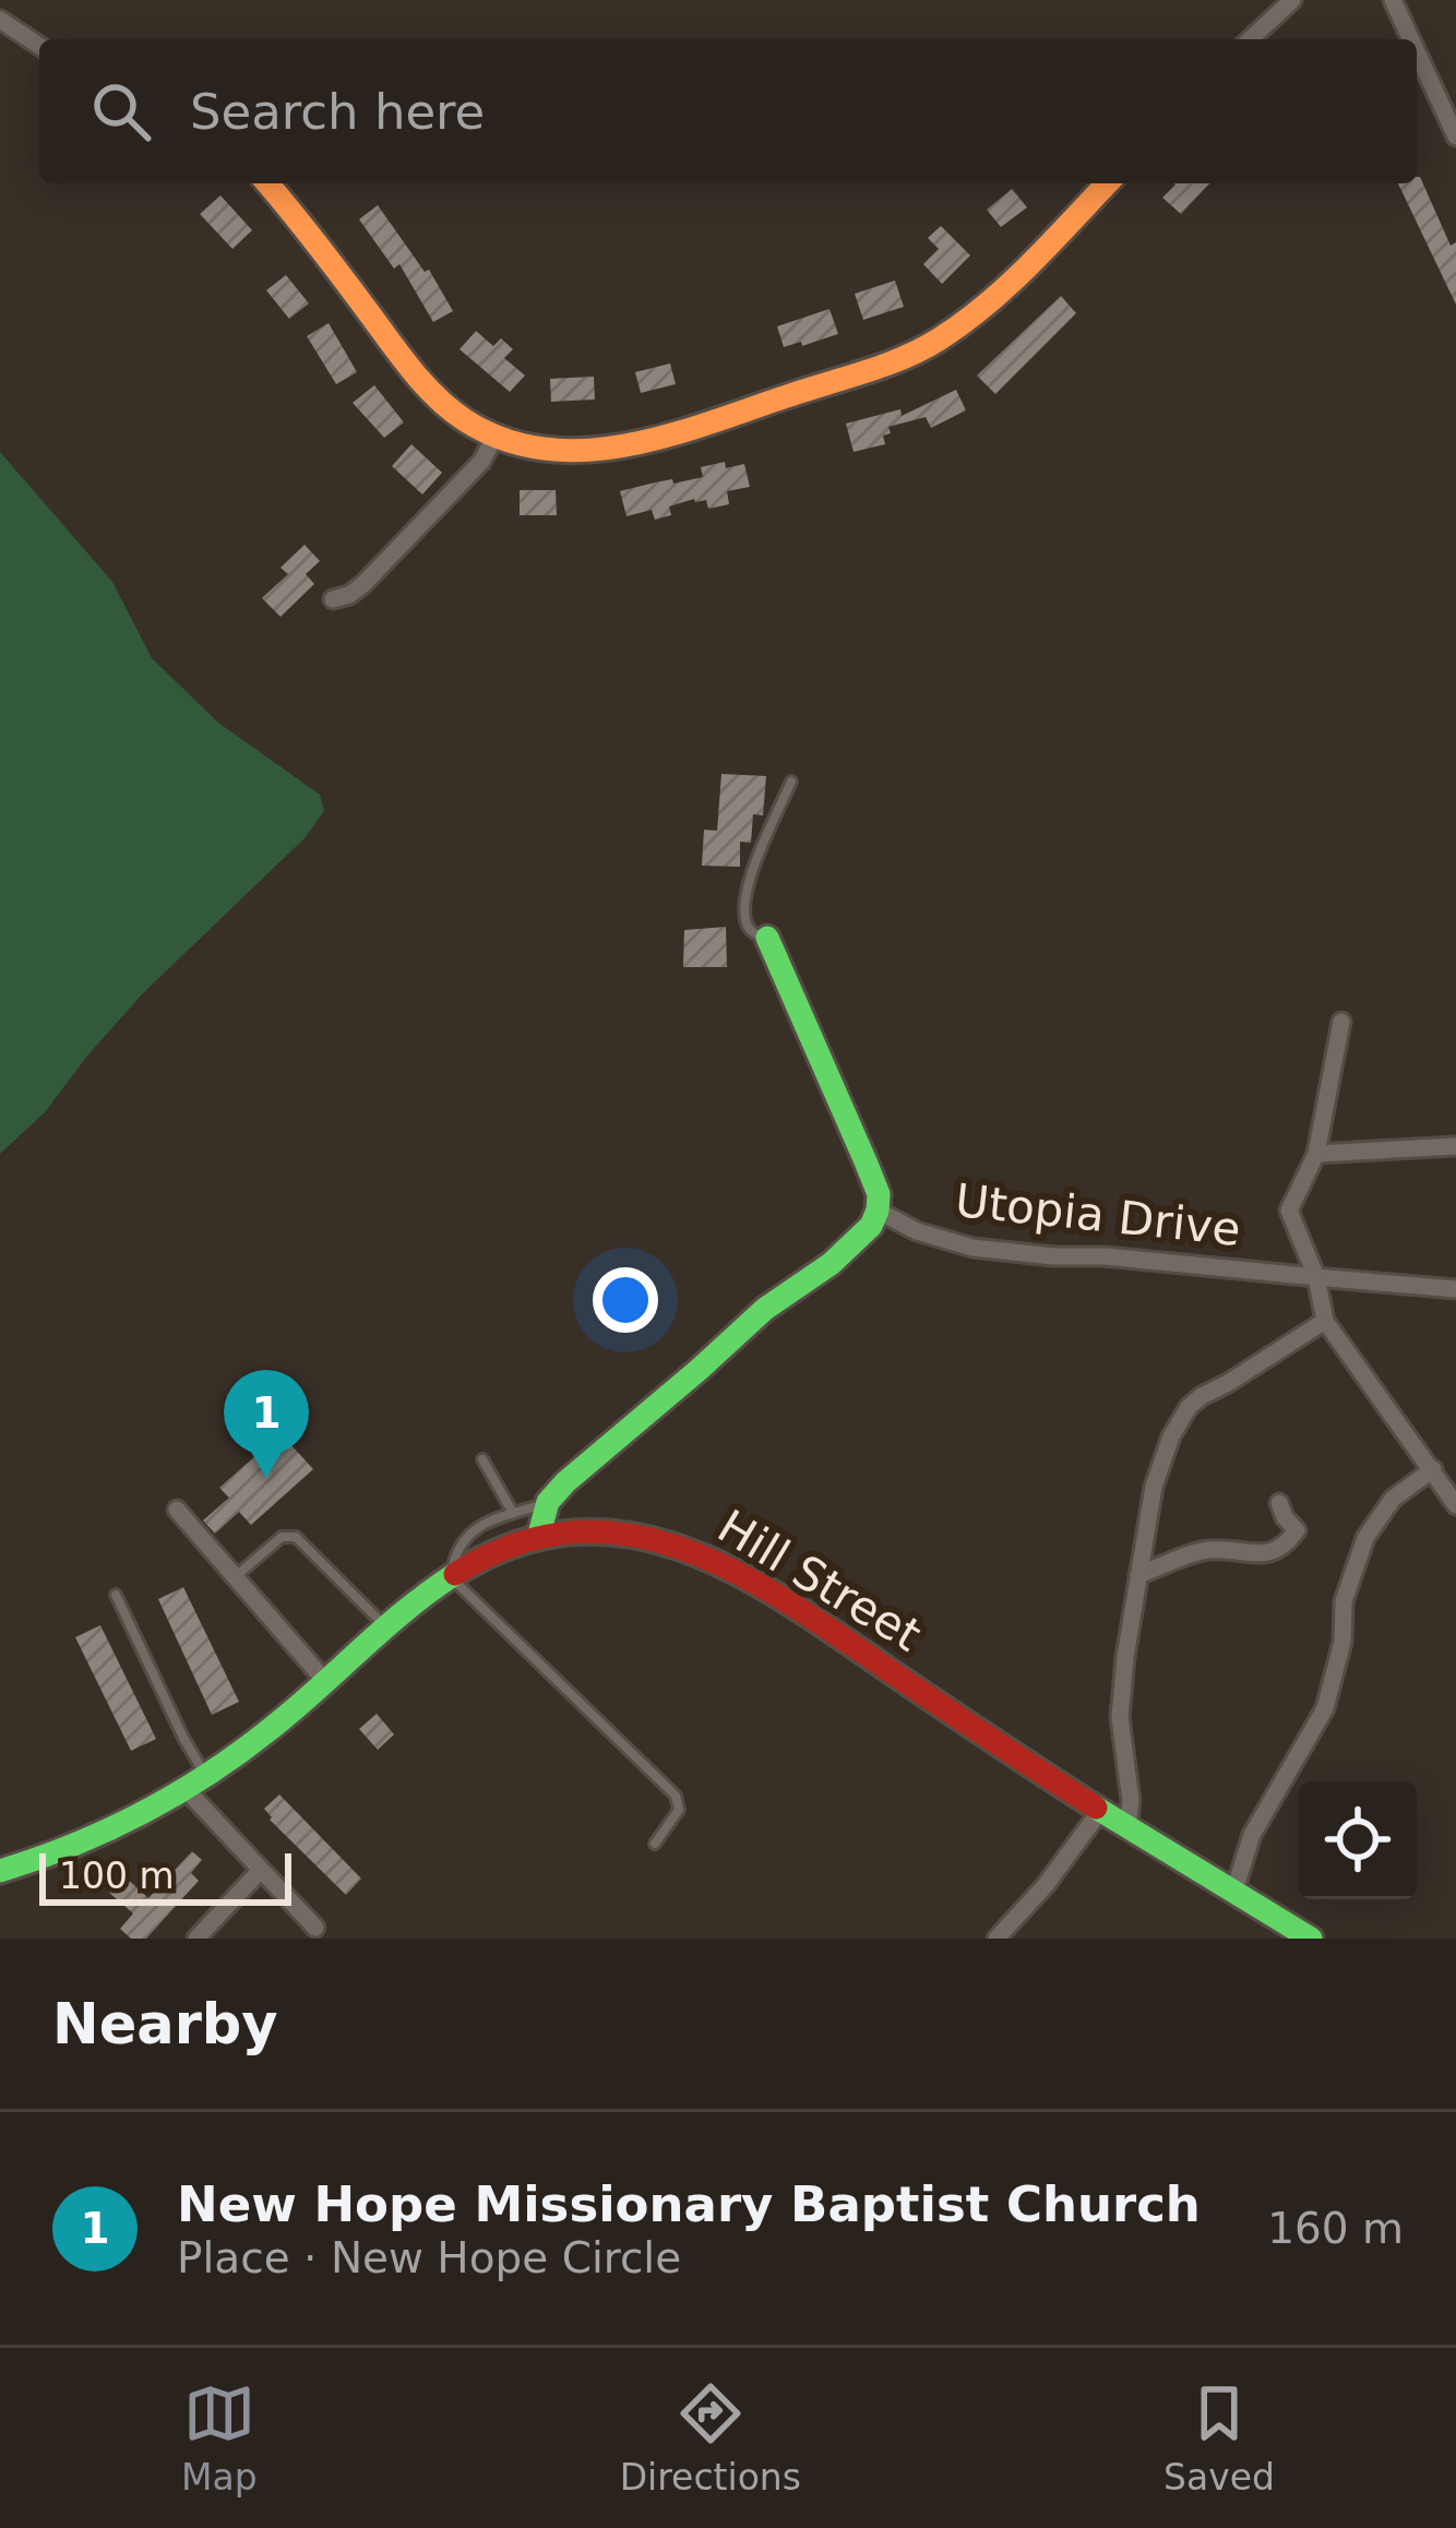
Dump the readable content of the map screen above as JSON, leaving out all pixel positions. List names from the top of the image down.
{
  "streets": {
    "street": ["Utopia Drive", "Hill Street"]
  },
  "scale_bar": "100 m",
  "page": {
    "search": "Search here",
    "pins": "1",
    "scale": "100 m",
    "heading": "Nearby",
    "list": [
      {
        "mark": "1",
        "name": "New Hope Missionary Baptist Church",
        "note": "Place · New Hope Circle",
        "value": "160 m"
      }
    ],
    "nav": ["Map", "Directions", "Saved"]
  }
}
